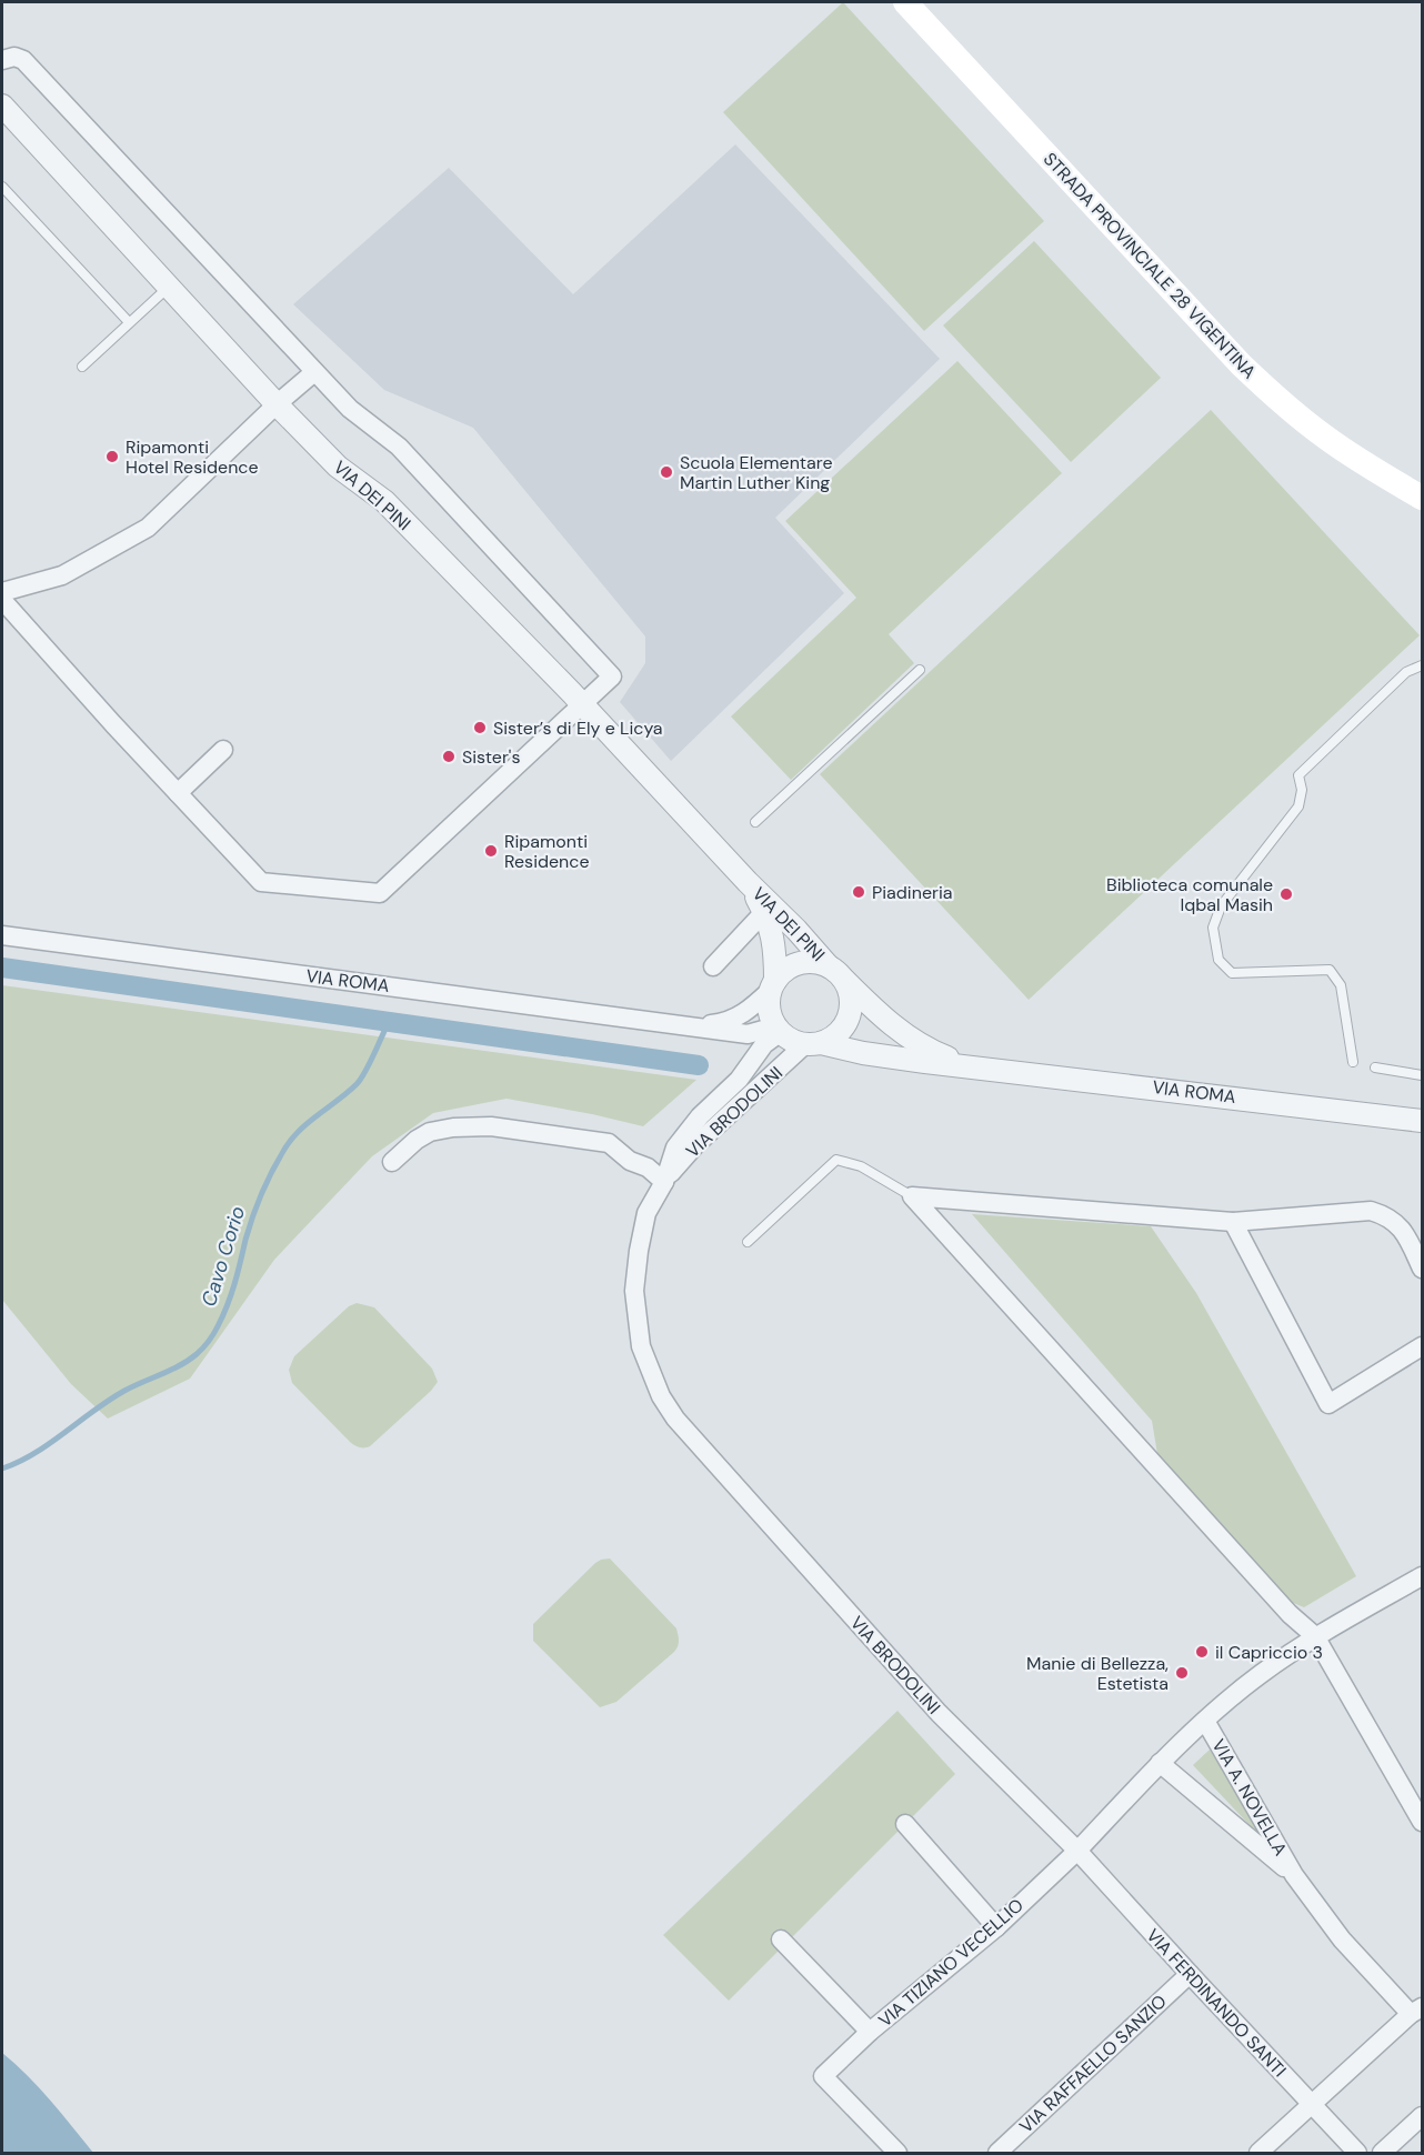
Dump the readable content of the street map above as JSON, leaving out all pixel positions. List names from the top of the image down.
{
  "streets": {
    "main road": ["STRADA PROVINCIALE 28 VIGENTINA"],
    "street": [
      "VIA DEI PINI",
      "VIA ROMA",
      "VIA BRODOLINI",
      "VIA A. NOVELLA",
      "VIA TIZIANO VECELLIO",
      "VIA FERDINANDO SANTI",
      "VIA RAFFAELLO SANZIO"
    ]
  },
  "crossings": [
    ["VIA DEI PINI", "VIA ROMA"],
    ["VIA DEI PINI", "VIA BRODOLINI"],
    ["VIA ROMA", "VIA BRODOLINI"],
    ["VIA BRODOLINI", "VIA TIZIANO VECELLIO"],
    ["VIA BRODOLINI", "VIA FERDINANDO SANTI"],
    ["VIA TIZIANO VECELLIO", "VIA FERDINANDO SANTI"],
    ["VIA FERDINANDO SANTI", "VIA RAFFAELLO SANZIO"]
  ],
  "water": ["Cavo Corio"],
  "places": [
    "Ripamonti Hotel Residence",
    "Scuola Elementare Martin Luther King",
    "Sister’s di Ely e Licya",
    "Sister's",
    "Ripamonti Residence",
    "Piadineria",
    "Biblioteca comunale Iqbal Masih",
    "il Capriccio 3",
    "Manie di Bellezza, Estetista"
  ]
}
